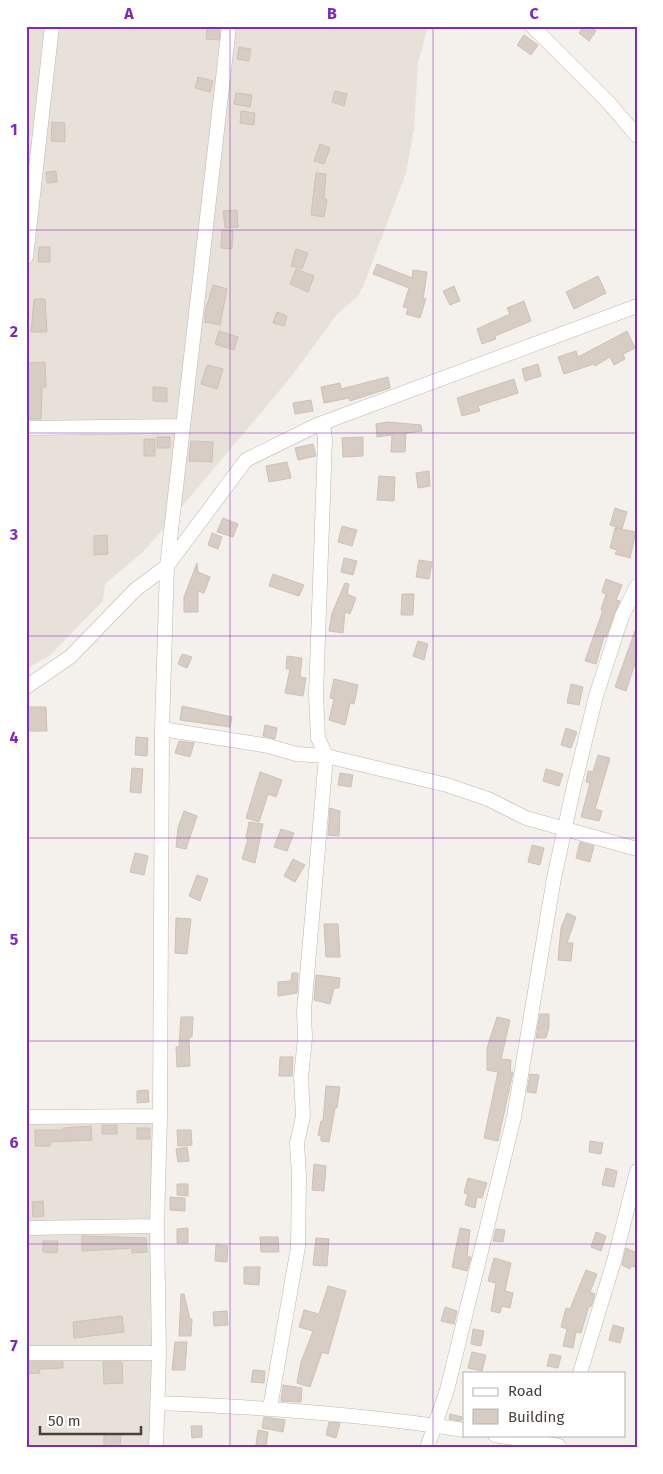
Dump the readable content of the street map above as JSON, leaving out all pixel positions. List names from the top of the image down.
{
  "legend": ["Road", "Building"],
  "scale_bar": "50 m",
  "grid": {
    "columns": ["A", "B", "C"],
    "rows": [
      "1",
      "2",
      "3",
      "4",
      "5",
      "6",
      "7"
    ]
  }
}
